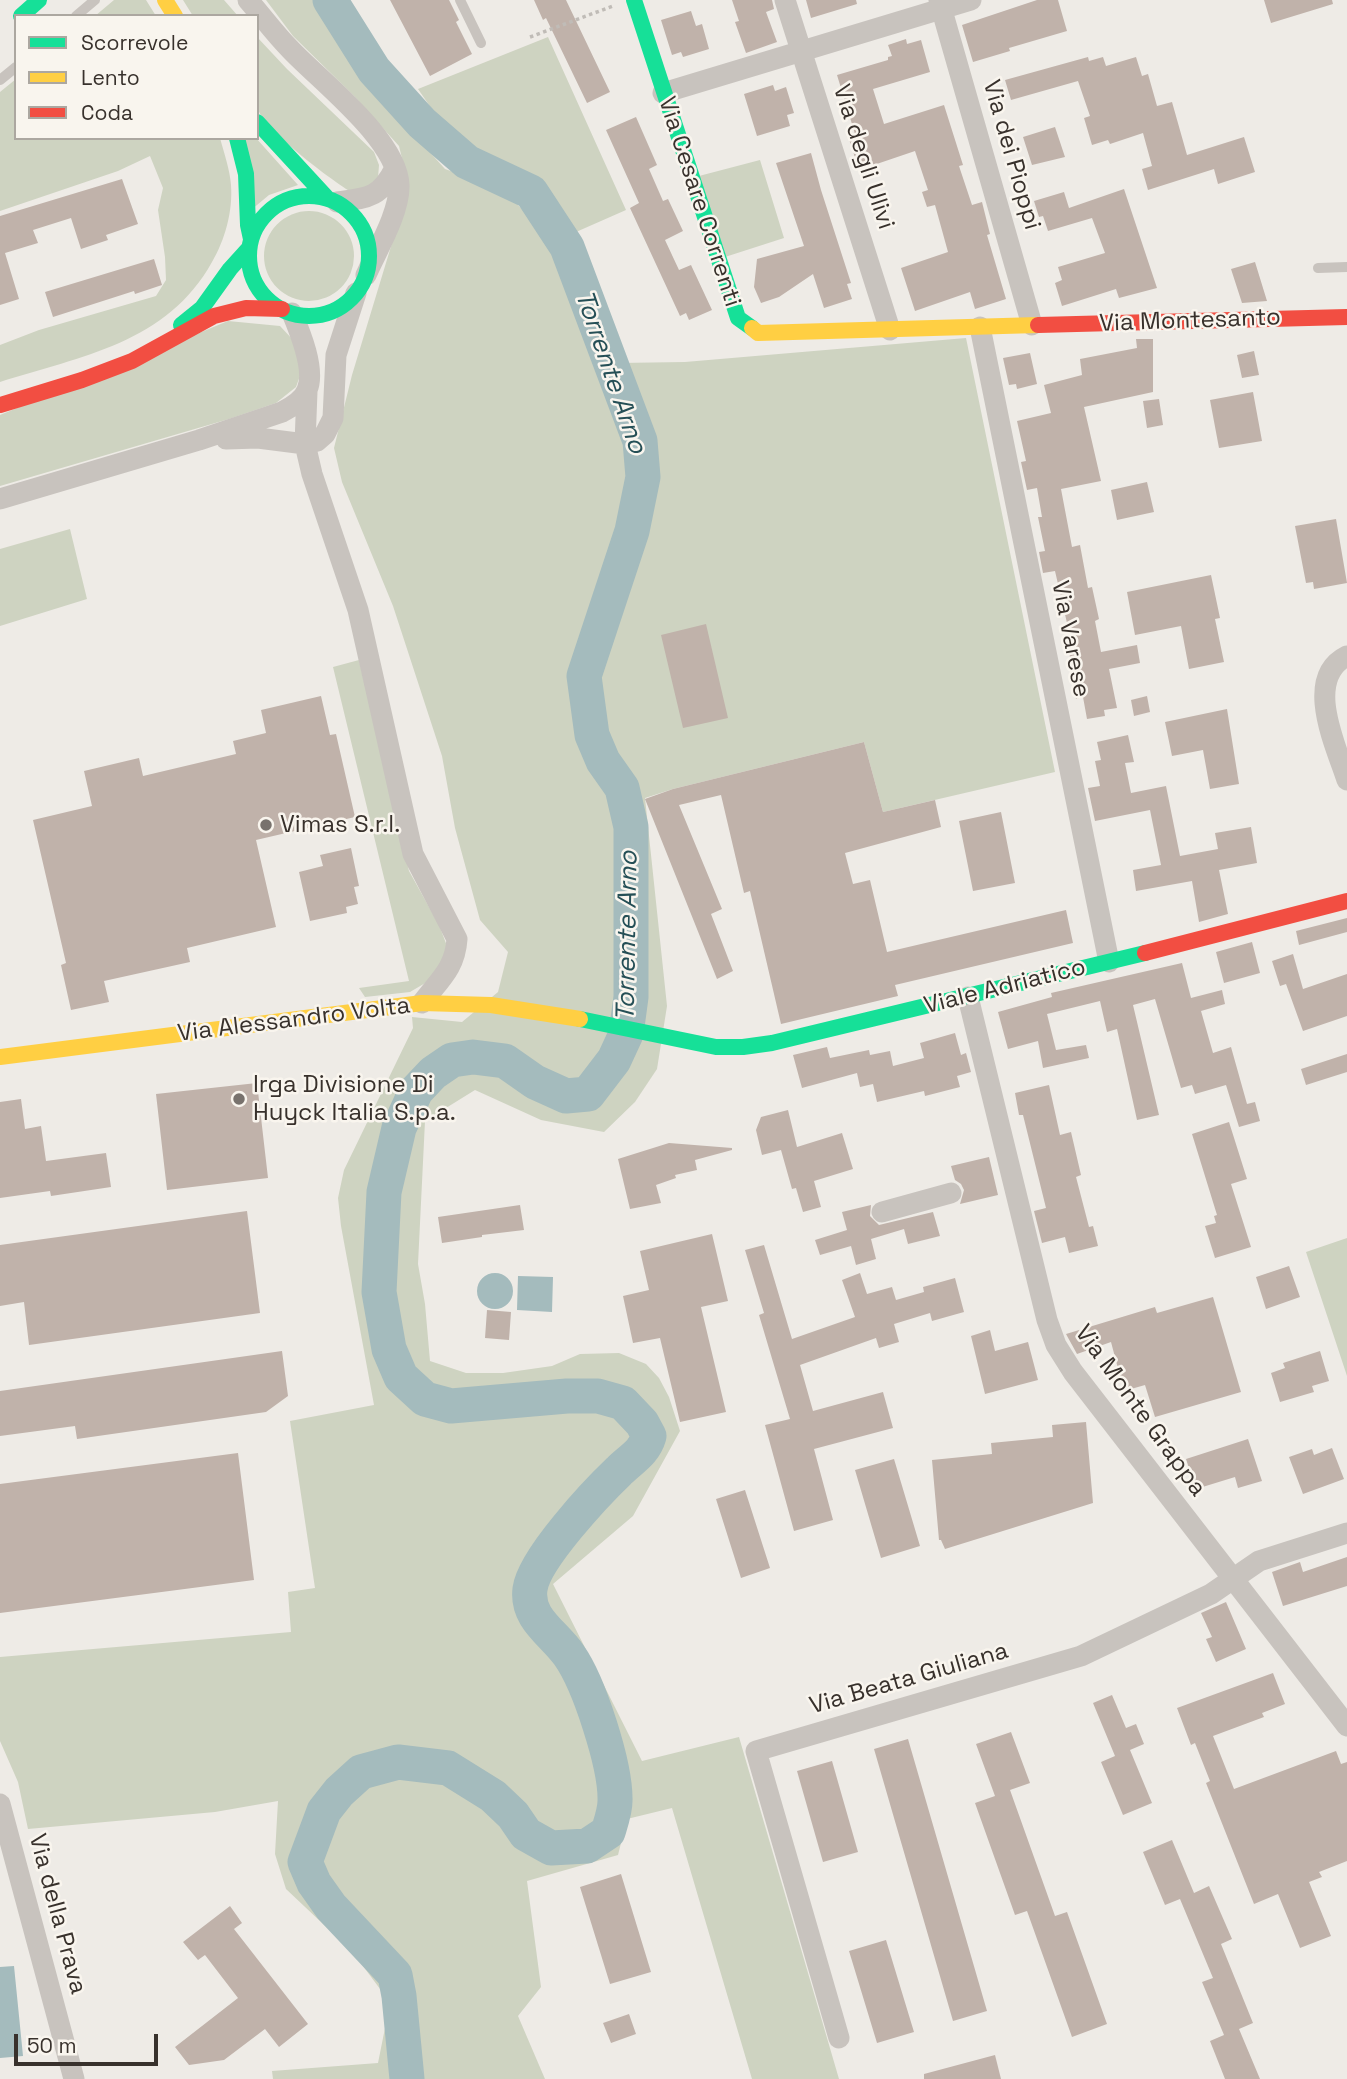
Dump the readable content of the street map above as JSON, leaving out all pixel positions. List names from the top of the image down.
{
  "streets": {
    "main road": [
      "Via Cesare Correnti",
      "Via Montesanto",
      "Viale Adriatico",
      "Via Alessandro Volta"
    ],
    "street": [
      "Via dei Pioppi",
      "Via degli Ulivi",
      "Via Varese",
      "Via Monte Grappa",
      "Via Beata Giuliana",
      "Via della Prava"
    ]
  },
  "crossings": [
    ["Via dei Pioppi", "Via Cesare Correnti"],
    ["Via dei Pioppi", "Via Montesanto"],
    ["Via degli Ulivi", "Via Cesare Correnti"],
    ["Via Cesare Correnti", "Via Montesanto"],
    ["Via Cesare Correnti", "Via Varese"],
    ["Via Varese", "Viale Adriatico"],
    ["Viale Adriatico", "Via Alessandro Volta"],
    ["Viale Adriatico", "Via Monte Grappa"],
    ["Via Monte Grappa", "Via Beata Giuliana"]
  ],
  "water": ["Torrente Arno"],
  "places": ["Vimas S.r.l.", "Irga Divisione Di Huyck Italia S.p.a."],
  "legend": ["Scorrevole", "Lento", "Coda"],
  "scale_bar": "50 m"
}
